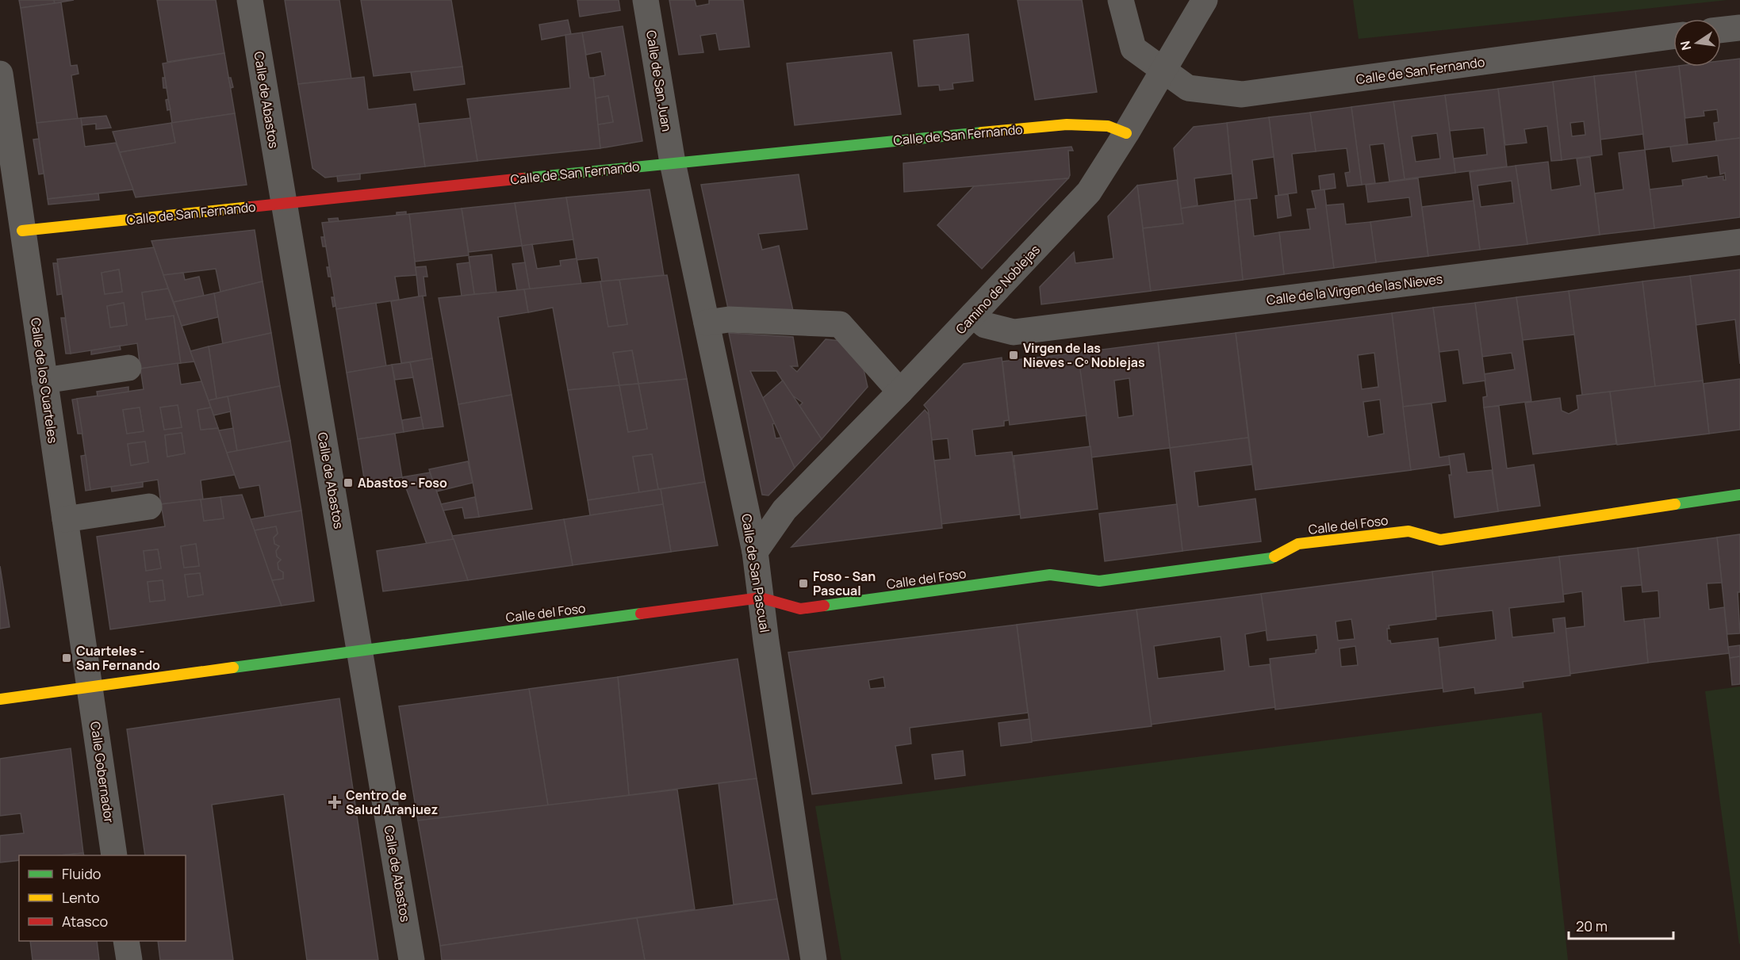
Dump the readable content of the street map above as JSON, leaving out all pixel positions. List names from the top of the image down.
{
  "streets": {
    "street": [
      "Calle de San Fernando",
      "Calle de San Juan",
      "Calle de Abastos",
      "Camino de Noblejas",
      "Calle de la Virgen de las Nieves",
      "Calle de los Cuarteles",
      "Calle del Foso",
      "Calle de San Pascual",
      "Calle Gobernador"
    ]
  },
  "crossings": [
    ["Calle de San Fernando", "Calle de San Juan"],
    ["Calle de San Fernando", "Calle de Abastos"],
    ["Calle de San Fernando", "Camino de Noblejas"],
    ["Calle de San Fernando", "Calle de los Cuarteles"],
    ["Calle de San Fernando", "Calle de San Pascual"],
    ["Calle de San Juan", "Calle de San Pascual"],
    ["Calle de Abastos", "Calle del Foso"],
    ["Camino de Noblejas", "Calle de la Virgen de las Nieves"],
    ["Camino de Noblejas", "Calle de San Pascual"],
    ["Calle de los Cuarteles", "Calle del Foso"],
    ["Calle de los Cuarteles", "Calle Gobernador"],
    ["Calle del Foso", "Calle de San Pascual"],
    ["Calle del Foso", "Calle Gobernador"]
  ],
  "places": {
    "transit": [
      "Virgen de las Nieves - Cº Noblejas",
      "Abastos - Foso",
      "Foso - San Pascual",
      "Cuarteles - San Fernando"
    ],
    "health": ["Centro de Salud Aranjuez"]
  },
  "legend": ["Fluido", "Lento", "Atasco"],
  "scale_bar": "20 m",
  "north": "left"
}
